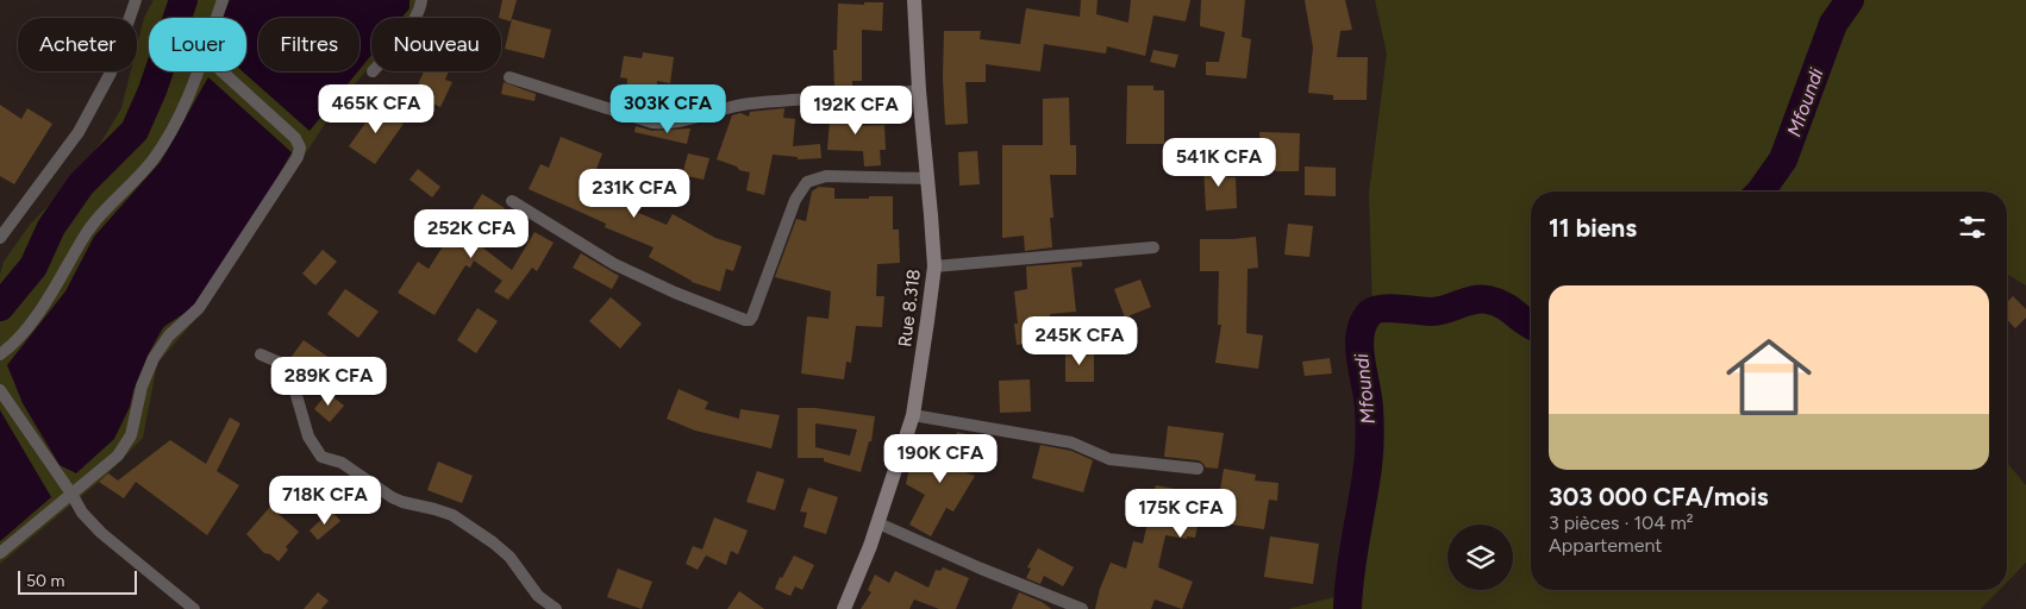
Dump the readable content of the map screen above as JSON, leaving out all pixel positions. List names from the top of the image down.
{
  "streets": {
    "main road": ["Rue 8.318"]
  },
  "water": ["Mfoundi"],
  "scale_bar": "50 m",
  "page": {
    "chip": [
      "Acheter",
      "Louer",
      "Filtres",
      "Nouveau"
    ],
    "price": [
      "465K CFA",
      "303K CFA",
      "192K CFA",
      "541K CFA",
      "231K CFA",
      "252K CFA",
      "245K CFA",
      "289K CFA",
      "190K CFA",
      "718K CFA",
      "175K CFA"
    ],
    "heading": "11 biens",
    "list": [
      {
        "name": "303 000 CFA/mois",
        "note": "3 pièces · 104 m² · Appartement"
      }
    ],
    "scale": "50 m"
  }
}
